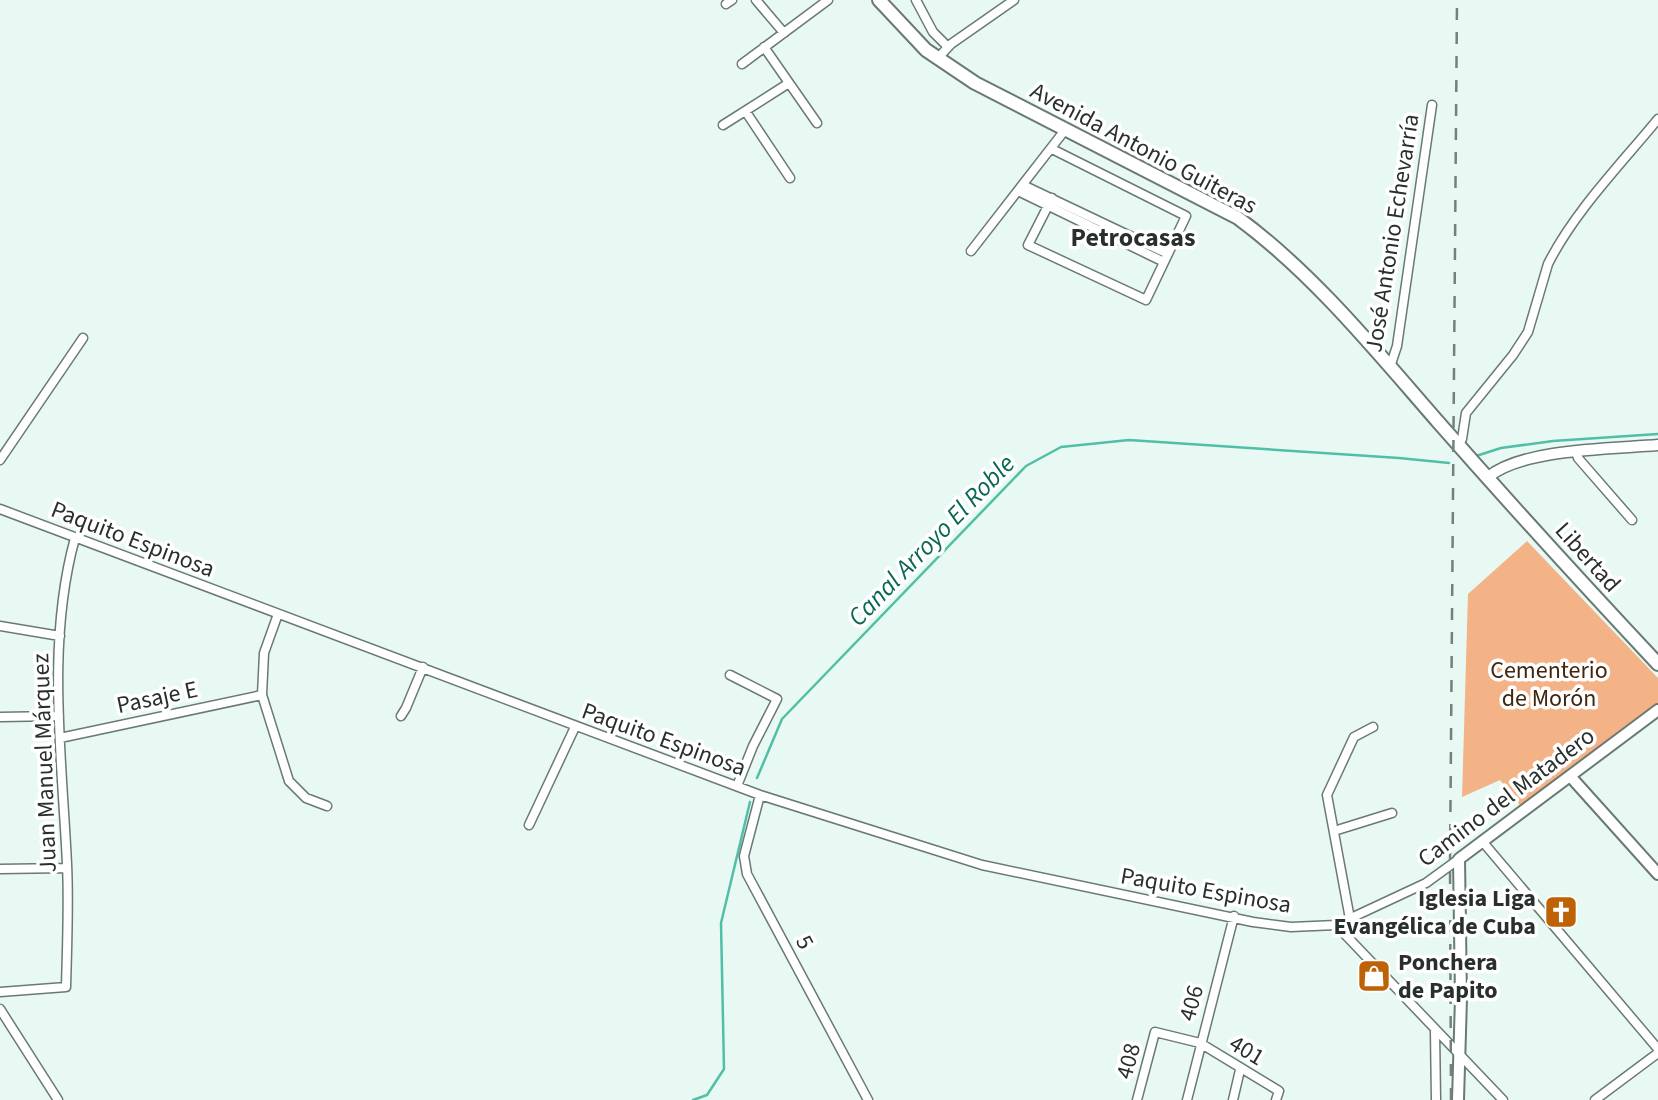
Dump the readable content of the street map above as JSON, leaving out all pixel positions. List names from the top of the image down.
{
  "streets": {
    "main road": ["Avenida Antonio Guiteras", "Libertad", "Camino del Matadero"],
    "street": [
      "José Antonio Echevarría",
      "Paquito Espinosa",
      "Pasaje E",
      "Juan Manuel Márquez",
      "5",
      "406",
      "401",
      "408"
    ]
  },
  "crossings": [
    ["Avenida Antonio Guiteras", "José Antonio Echevarría"],
    ["Avenida Antonio Guiteras", "Libertad"],
    ["Paquito Espinosa", "Juan Manuel Márquez"],
    ["Paquito Espinosa", "Camino del Matadero"],
    ["Paquito Espinosa", "5"],
    ["Paquito Espinosa", "406"],
    ["Pasaje E", "Juan Manuel Márquez"],
    ["406", "401"],
    ["401", "408"]
  ],
  "districts": ["Petrocasas"],
  "water": ["Canal Arroyo El Roble"],
  "parks": ["Cementerio de Morón"],
  "places": {
    "church": ["Iglesia Liga Evangélica de Cuba"],
    "shop": ["Ponchera de Papito"]
  }
}
